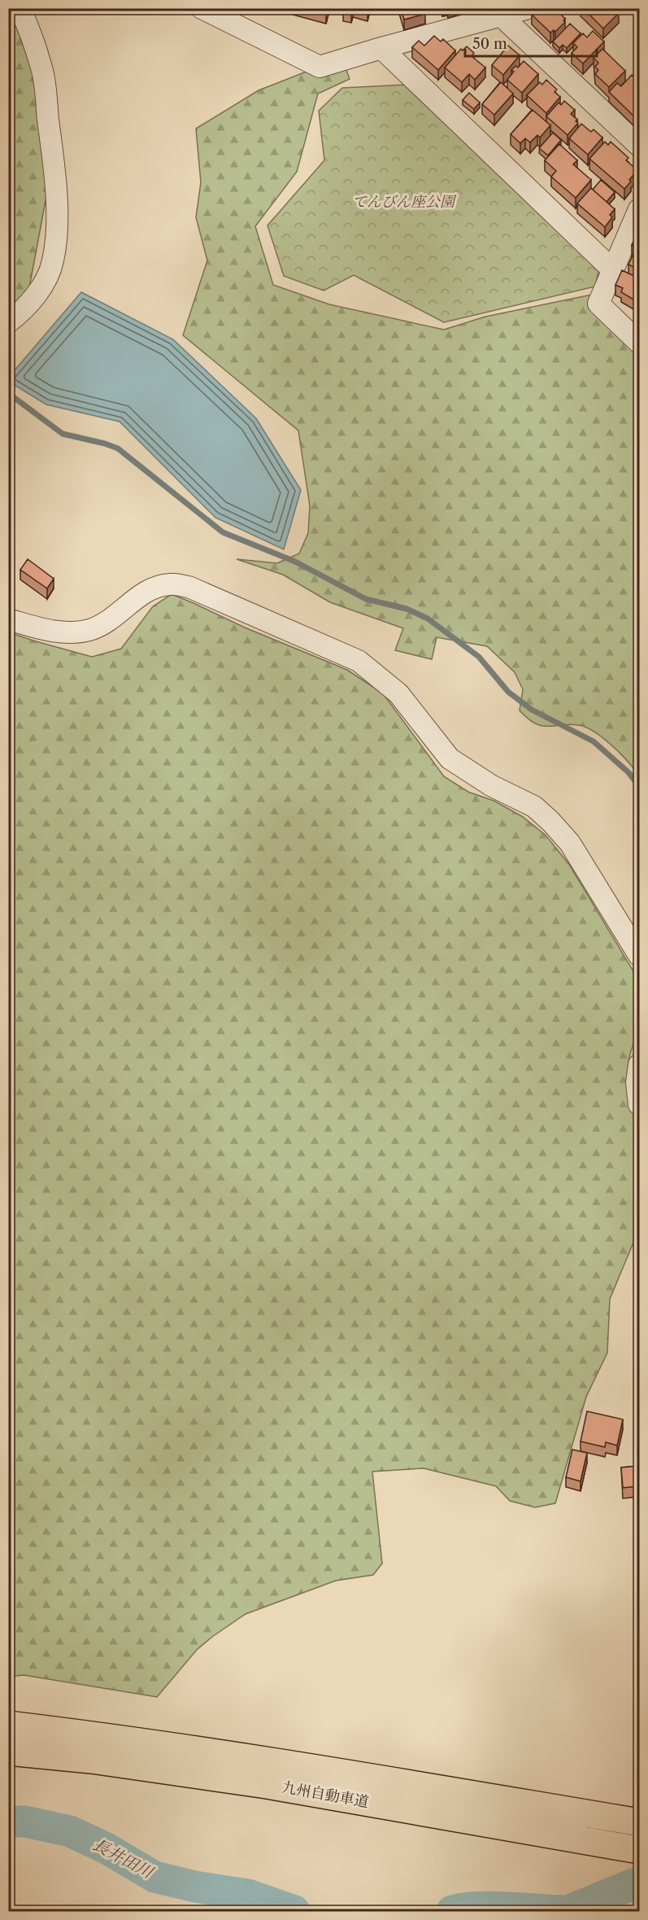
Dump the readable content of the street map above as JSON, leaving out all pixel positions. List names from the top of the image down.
{
  "streets": {
    "highway": ["九州自動車道"]
  },
  "water": ["長井田川"],
  "parks": ["てんびん座公園"],
  "scale_bar": "50 m"
}
